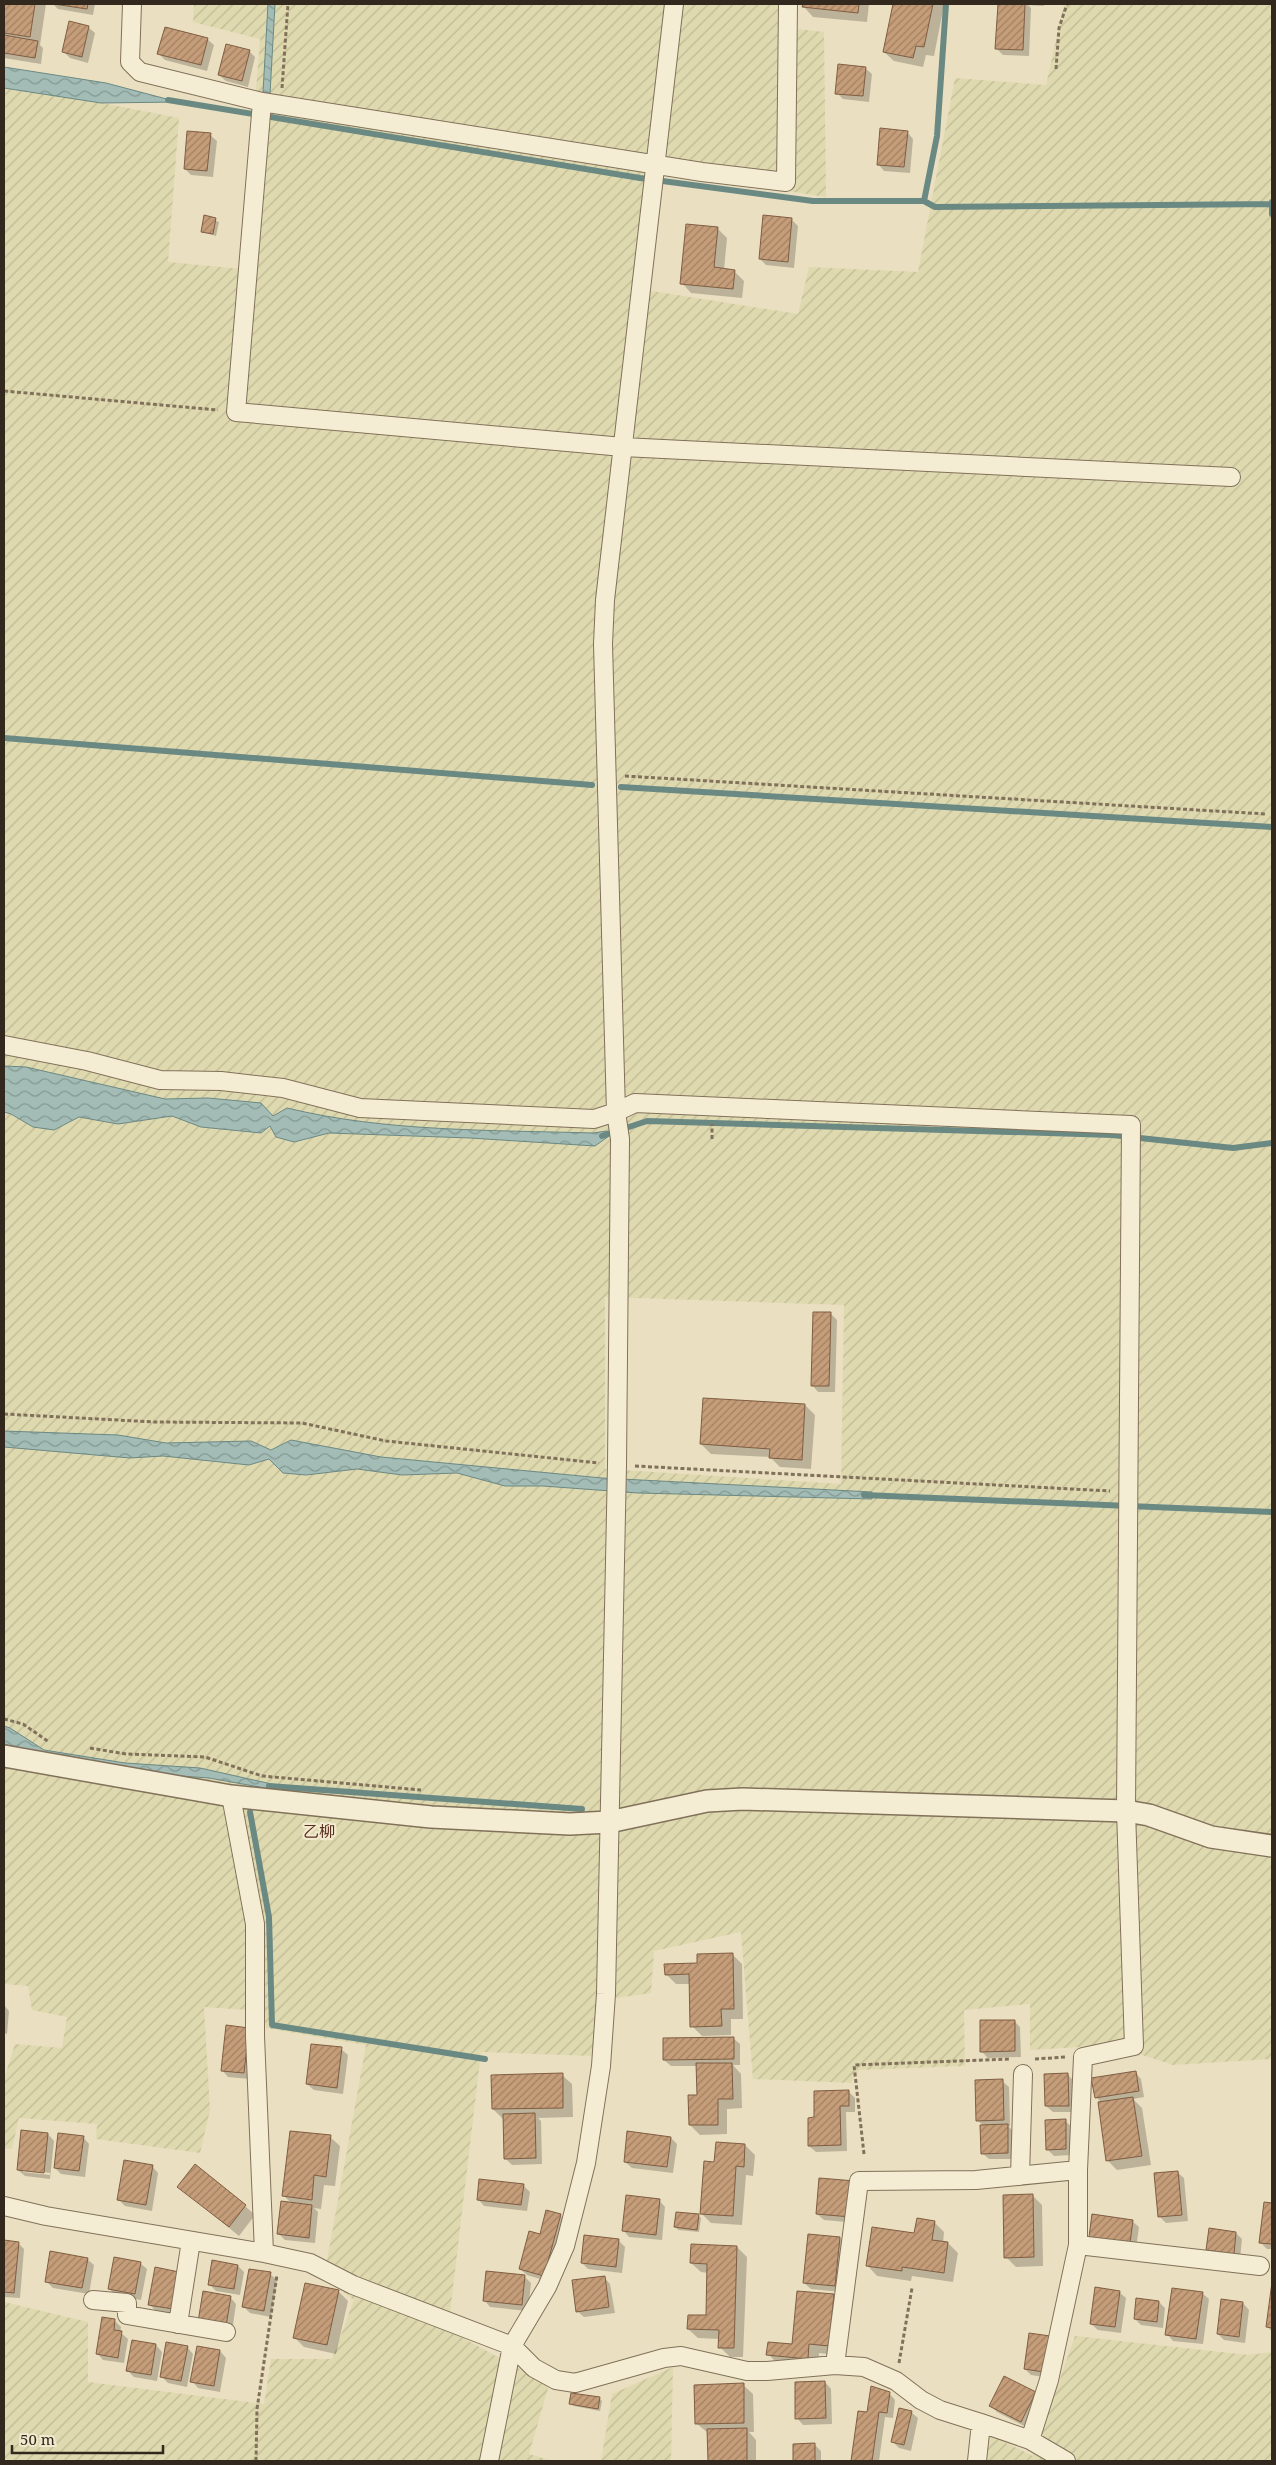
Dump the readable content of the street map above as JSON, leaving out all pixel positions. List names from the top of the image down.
{
  "districts": ["乙柳"],
  "scale_bar": "50 m"
}
